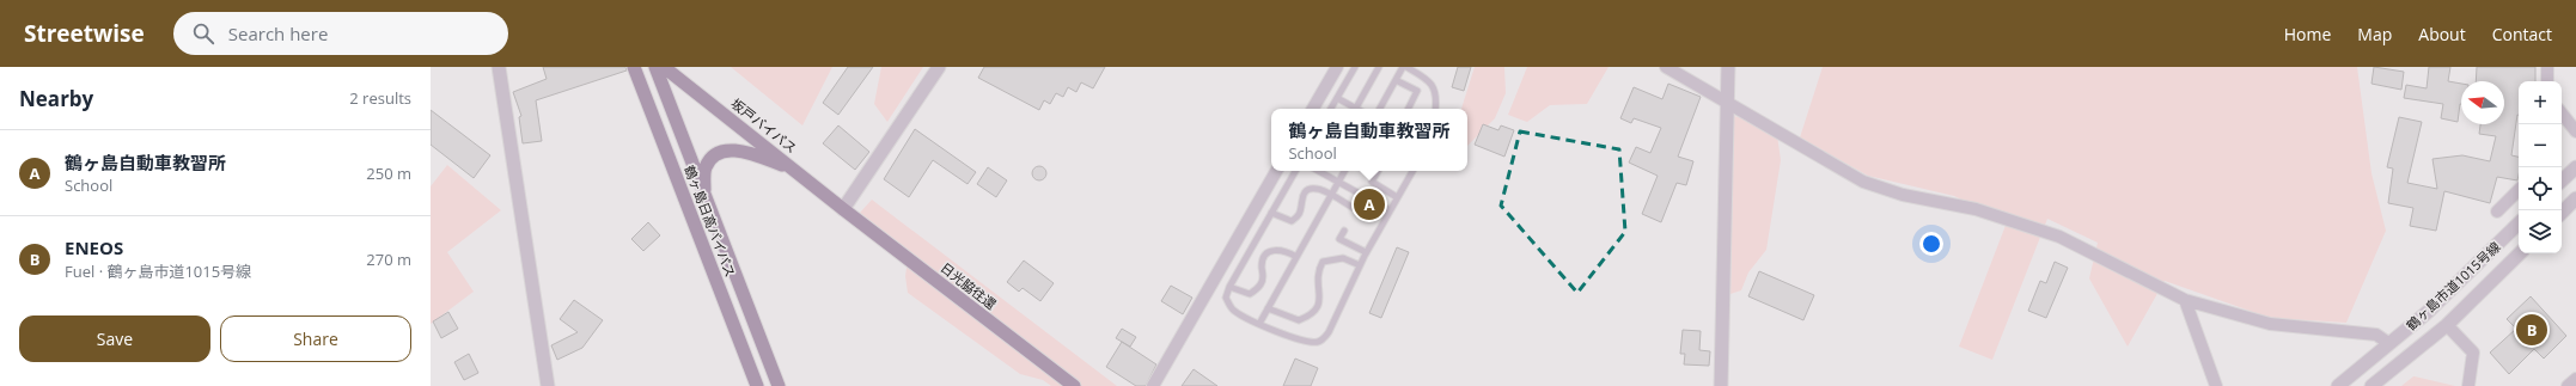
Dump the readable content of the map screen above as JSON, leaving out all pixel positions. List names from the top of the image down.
{
  "streets": {
    "highway": ["坂戸バイパス", "鶴ヶ島日高バイパス", "日光脇往還"],
    "street": ["鶴ヶ島市道1015号線"]
  },
  "crossings": [
    ["坂戸バイパス", "日光脇往還"]
  ],
  "north": "left",
  "page": {
    "header": "Streetwise",
    "search": "Search here",
    "nav": [
      "Home",
      "Map",
      "About",
      "Contact"
    ],
    "heading": ["Nearby", "2 results"],
    "map_buttons": ["+", "−"],
    "popup": ["鶴ヶ島自動車教習所", "School"],
    "list": [
      {
        "mark": "A",
        "name": "鶴ヶ島自動車教習所",
        "note": "School",
        "value": "250 m"
      },
      {
        "mark": "B",
        "name": "ENEOS",
        "note": "Fuel · 鶴ヶ島市道1015号線",
        "value": "270 m"
      }
    ],
    "pins": ["A", "B"],
    "buttons": ["Save", "Share"]
  }
}
